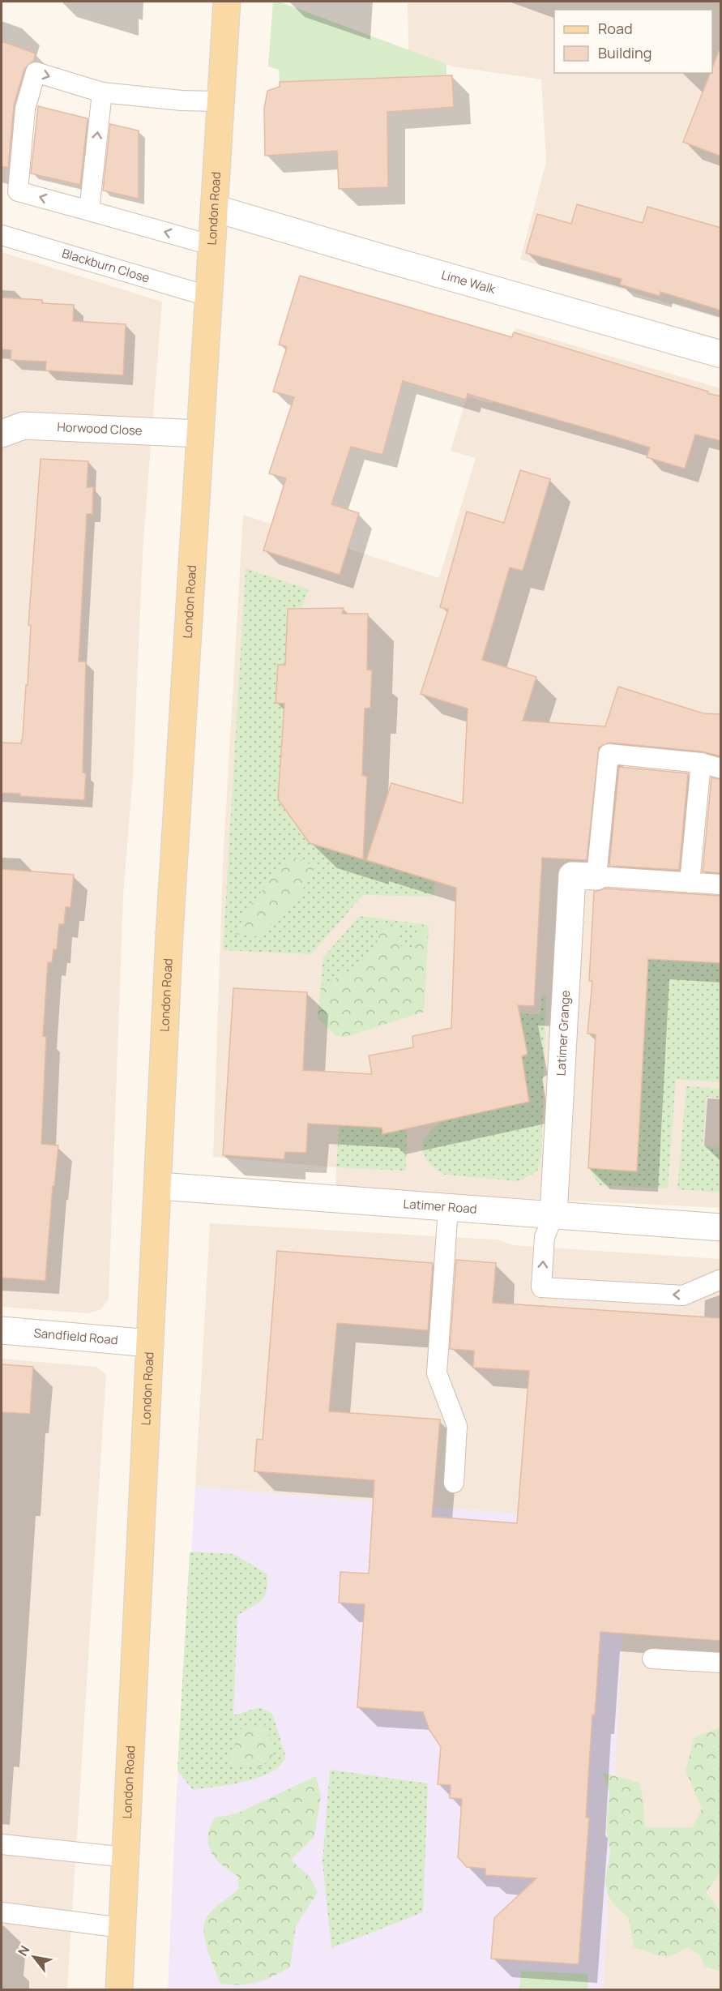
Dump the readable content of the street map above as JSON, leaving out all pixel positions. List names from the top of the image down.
{
  "streets": {
    "main road": ["London Road"],
    "street": [
      "Lime Walk",
      "Horwood Close",
      "Latimer Grange",
      "Latimer Road",
      "Sandfield Road"
    ],
    "lane": ["Blackburn Close"]
  },
  "crossings": [
    ["London Road", "Blackburn Close"],
    ["London Road", "Lime Walk"],
    ["London Road", "Horwood Close"],
    ["London Road", "Latimer Road"],
    ["London Road", "Sandfield Road"],
    ["Latimer Grange", "Latimer Road"]
  ],
  "legend": ["Road", "Building"],
  "north": "top left"
}
